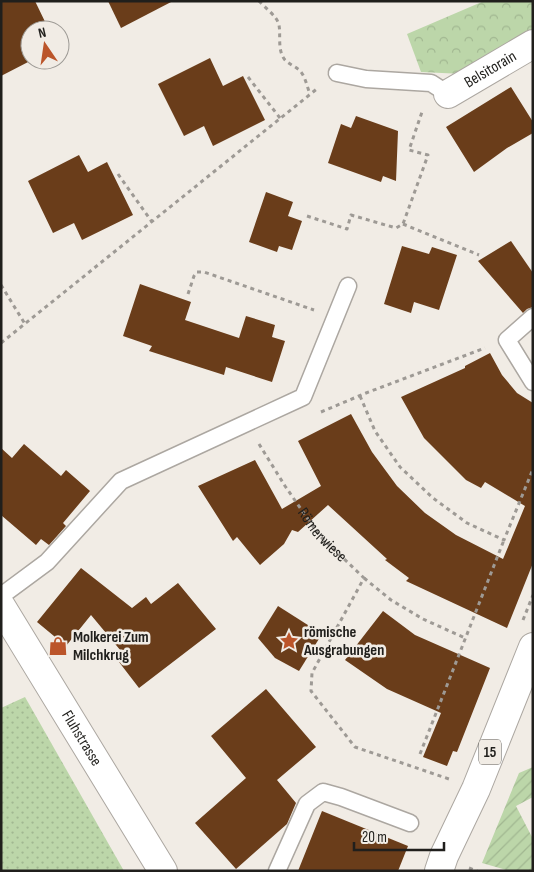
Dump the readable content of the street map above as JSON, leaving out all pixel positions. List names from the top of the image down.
{
  "streets": {
    "street": ["Belsitorain", "Fluhstrasse", "15"],
    "path": ["Römerwiese"]
  },
  "places": {
    "place": ["römische Ausgrabungen"],
    "shop": ["Molkerei Zum Milchkrug"]
  },
  "scale_bar": "20 m",
  "north": "top"
}
